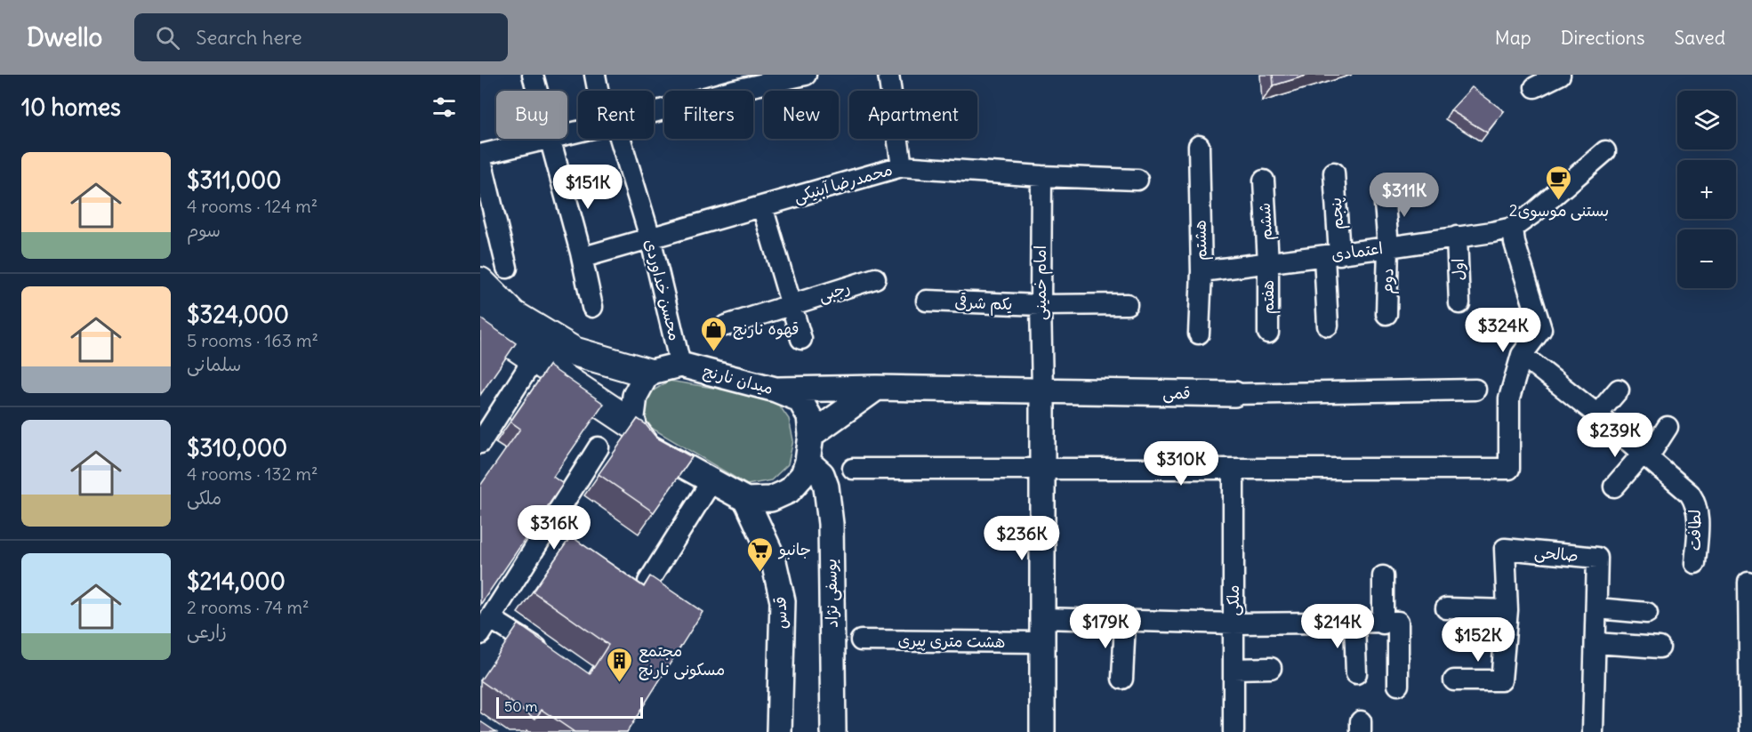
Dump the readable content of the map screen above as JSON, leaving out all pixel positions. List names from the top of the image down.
{
  "streets": {
    "street": [
      "محمدرضا آبنیکی",
      "پنجم",
      "ششم",
      "هشتم",
      "اعتمادی",
      "اول",
      "دوم",
      "امام خمینی",
      "محسن خداوردی",
      "رجبی",
      "هفتم",
      "یکم شرقی",
      "میدان نارنج",
      "قمی",
      "لطافت",
      "صالحی",
      "یوسفی نژاد",
      "ملکی",
      "قدس",
      "هشت متری پیری"
    ]
  },
  "crossings": [
    ["محمدرضا آبنیکی", "امام خمینی"],
    ["محمدرضا آبنیکی", "محسن خداوردی"],
    ["پنجم", "اعتمادی"],
    ["ششم", "اعتمادی"],
    ["ششم", "هفتم"],
    ["هشتم", "اعتمادی"],
    ["اعتمادی", "اول"],
    ["اعتمادی", "دوم"],
    ["اعتمادی", "هفتم"],
    ["امام خمینی", "یکم شرقی"],
    ["امام خمینی", "قمی"],
    ["محسن خداوردی", "میدان نارنج"],
    ["محسن خداوردی", "قمی"],
    ["محسن خداوردی", "یوسفی نژاد"],
    ["محسن خداوردی", "قدس"],
    ["میدان نارنج", "قمی"],
    ["میدان نارنج", "یوسفی نژاد"],
    ["میدان نارنج", "قدس"],
    ["قمی", "یوسفی نژاد"],
    ["قمی", "قدس"],
    ["یوسفی نژاد", "قدس"]
  ],
  "places": {
    "cafe": ["بستنی موسوی2"],
    "shop": ["قهوه نارنج"],
    "supermarket": ["جانبو"],
    "building": ["مجتمع مسکونی نارنج"]
  },
  "scale_bar": "50 m",
  "page": {
    "header": "Dwello",
    "search": "Search here",
    "nav": ["Map", "Directions", "Saved"],
    "heading": "10 homes",
    "map_buttons": ["+", "−"],
    "chip": [
      "Buy",
      "Rent",
      "Filters",
      "New",
      "Apartment"
    ],
    "list": [
      {
        "name": "$311,000",
        "note": "4 rooms · 124 m² · سوم"
      },
      {
        "name": "$324,000",
        "note": "5 rooms · 163 m² · سلمانی"
      },
      {
        "name": "$310,000",
        "note": "4 rooms · 132 m² · ملکی"
      },
      {
        "name": "$214,000",
        "note": "2 rooms · 74 m² · زارعی"
      }
    ],
    "price": [
      "$151K",
      "$311K",
      "$324K",
      "$239K",
      "$310K",
      "$316K",
      "$236K",
      "$179K",
      "$214K",
      "$152K"
    ],
    "scale": "50 m"
  }
}
